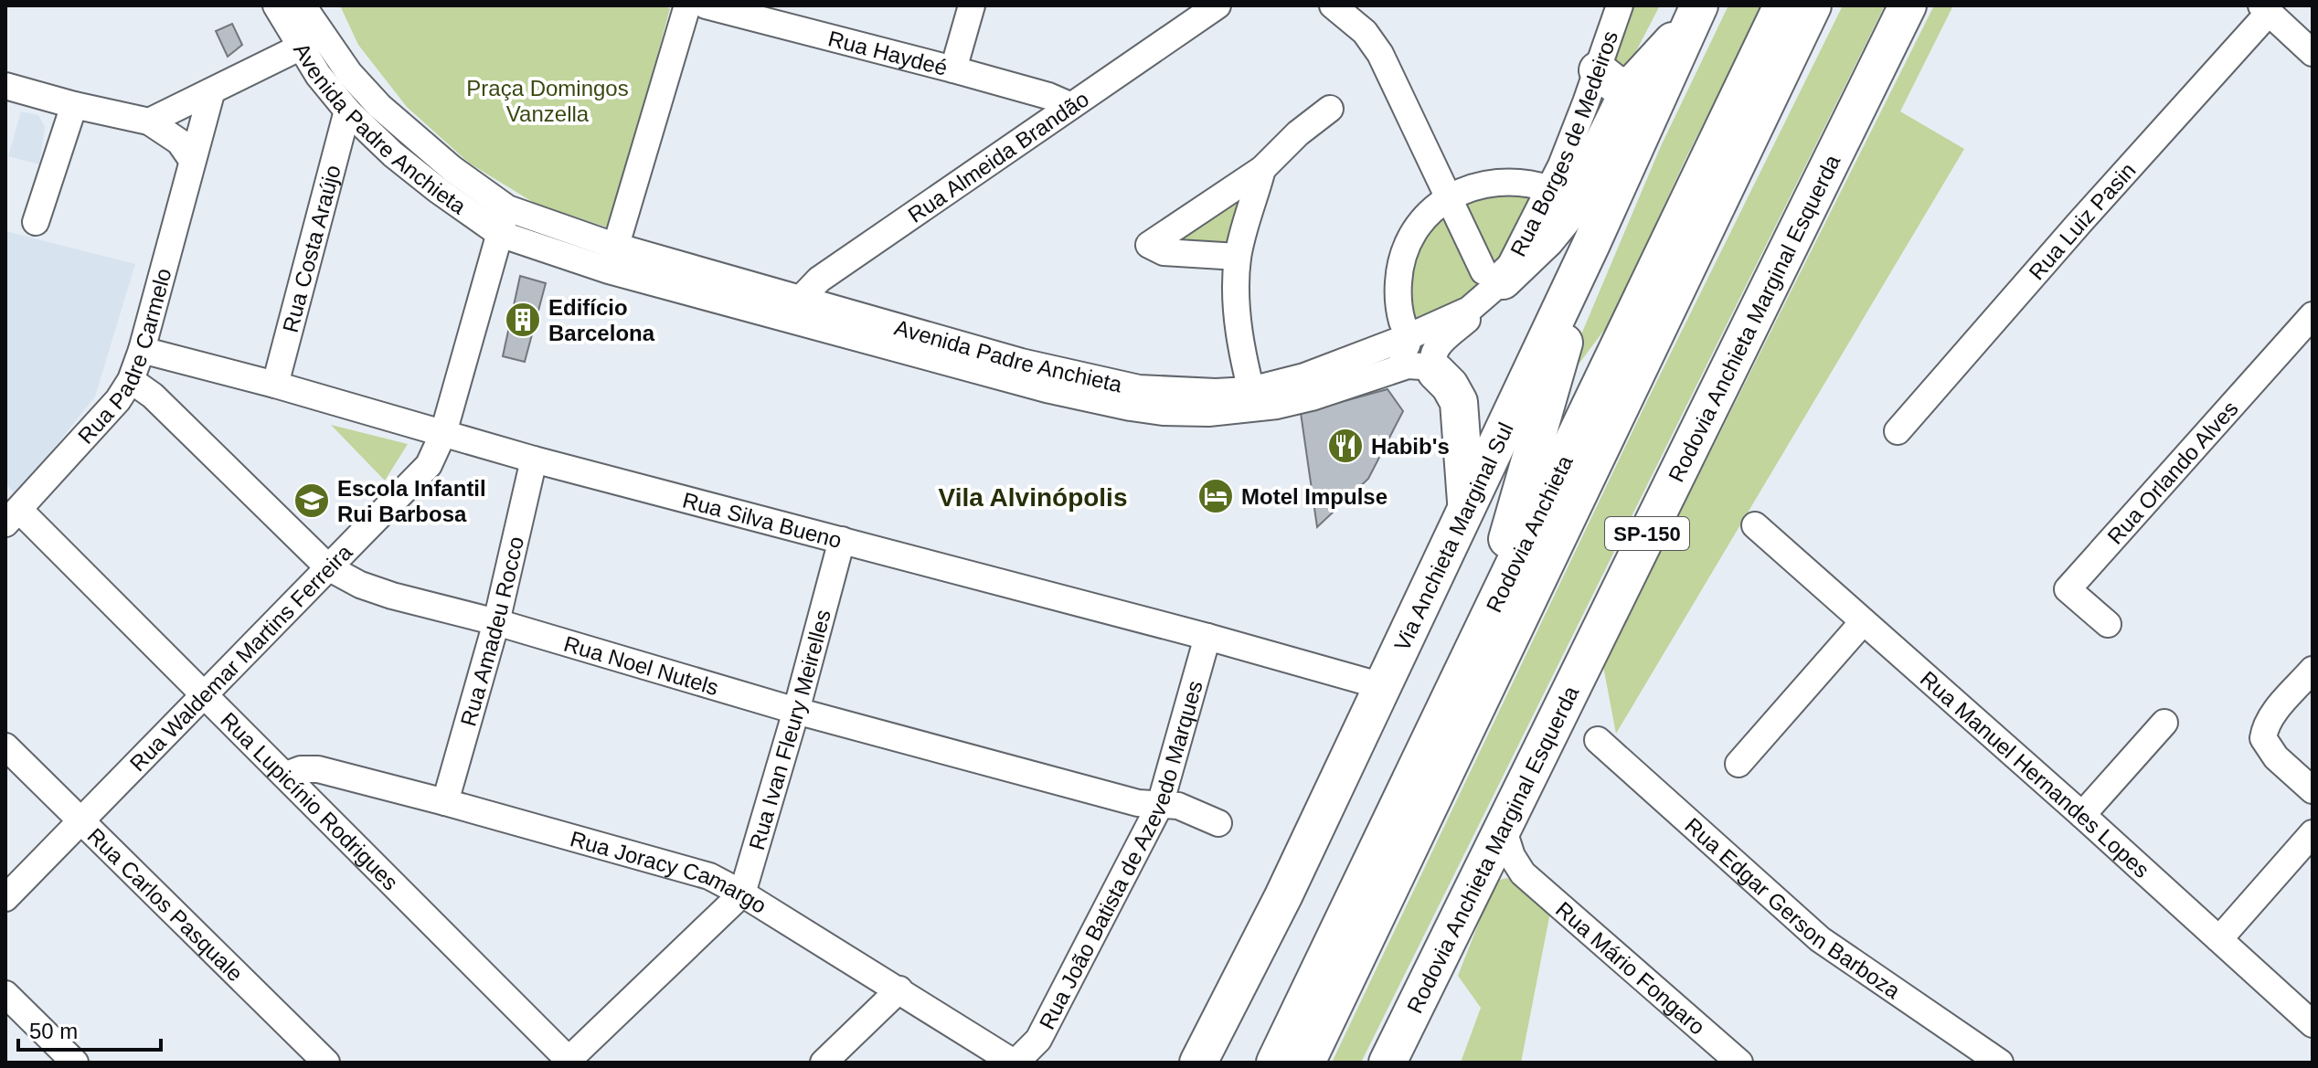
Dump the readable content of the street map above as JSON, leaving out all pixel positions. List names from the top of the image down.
{
  "streets": {
    "highway": [
      "Rodovia Anchieta Marginal Esquerda",
      "Rodovia Anchieta",
      "SP-150",
      "Via Anchieta Marginal Sul"
    ],
    "street": [
      "Rua Haydeé",
      "Avenida Padre Anchieta",
      "Rua Borges de Medeiros",
      "Rua Almeida Brandão",
      "Rua Luiz Pasin",
      "Rua Costa Araújo",
      "Rua Padre Carmelo",
      "Rua Orlando Alves",
      "Rua Silva Bueno",
      "Rua Amadeu Rocco",
      "Rua Waldemar Martins Ferreira",
      "Rua Noel Nutels",
      "Rua Ivan Fleury Meirelles",
      "Rua Manuel Hernandes Lopes",
      "Rua Lupicínio Rodrigues",
      "Rua João Batista de Azevedo Marques",
      "Rua Joracy Camargo",
      "Rua Carlos Pasquale",
      "Rua Edgar Gerson Barboza",
      "Rua Mário Fongaro"
    ]
  },
  "crossings": [
    ["Rua Haydeé", "Rua Almeida Brandão"],
    ["Avenida Padre Anchieta", "Rua Borges de Medeiros"],
    ["Avenida Padre Anchieta", "Rua Almeida Brandão"],
    ["Avenida Padre Anchieta", "Rua Costa Araújo"],
    ["Avenida Padre Anchieta", "Rua Waldemar Martins Ferreira"],
    ["Rua Costa Araújo", "Rua Silva Bueno"],
    ["Rua Padre Carmelo", "Rua Silva Bueno"],
    ["Rua Padre Carmelo", "Rua Noel Nutels"],
    ["Rua Padre Carmelo", "Rua Lupicínio Rodrigues"],
    ["Rua Silva Bueno", "Via Anchieta Marginal Sul"],
    ["Rua Silva Bueno", "Rua Amadeu Rocco"],
    ["Rua Silva Bueno", "Rua Waldemar Martins Ferreira"],
    ["Rua Silva Bueno", "Rua Ivan Fleury Meirelles"],
    ["Rua Silva Bueno", "Rua João Batista de Azevedo Marques"],
    ["Rua Amadeu Rocco", "Rua Noel Nutels"],
    ["Rua Amadeu Rocco", "Rua Joracy Camargo"],
    ["Rua Waldemar Martins Ferreira", "Rua Noel Nutels"],
    ["Rua Waldemar Martins Ferreira", "Rua Lupicínio Rodrigues"],
    ["Rua Waldemar Martins Ferreira", "Rua Carlos Pasquale"],
    ["Rua Noel Nutels", "Rua Ivan Fleury Meirelles"],
    ["Rua Noel Nutels", "Rua João Batista de Azevedo Marques"],
    ["Rua Ivan Fleury Meirelles", "Rua Lupicínio Rodrigues"],
    ["Rua Ivan Fleury Meirelles", "Rua Joracy Camargo"],
    ["Rua Lupicínio Rodrigues", "Rua Joracy Camargo"],
    ["Rua João Batista de Azevedo Marques", "Rua Joracy Camargo"]
  ],
  "districts": ["Vila Alvinópolis"],
  "parks": ["Praça Domingos Vanzella"],
  "places": {
    "building": ["Edifício Barcelona"],
    "restaurant": ["Habib's"],
    "hotel": ["Motel Impulse"],
    "school or university": ["Escola Infantil Rui Barbosa"]
  },
  "scale_bar": "50 m"
}
